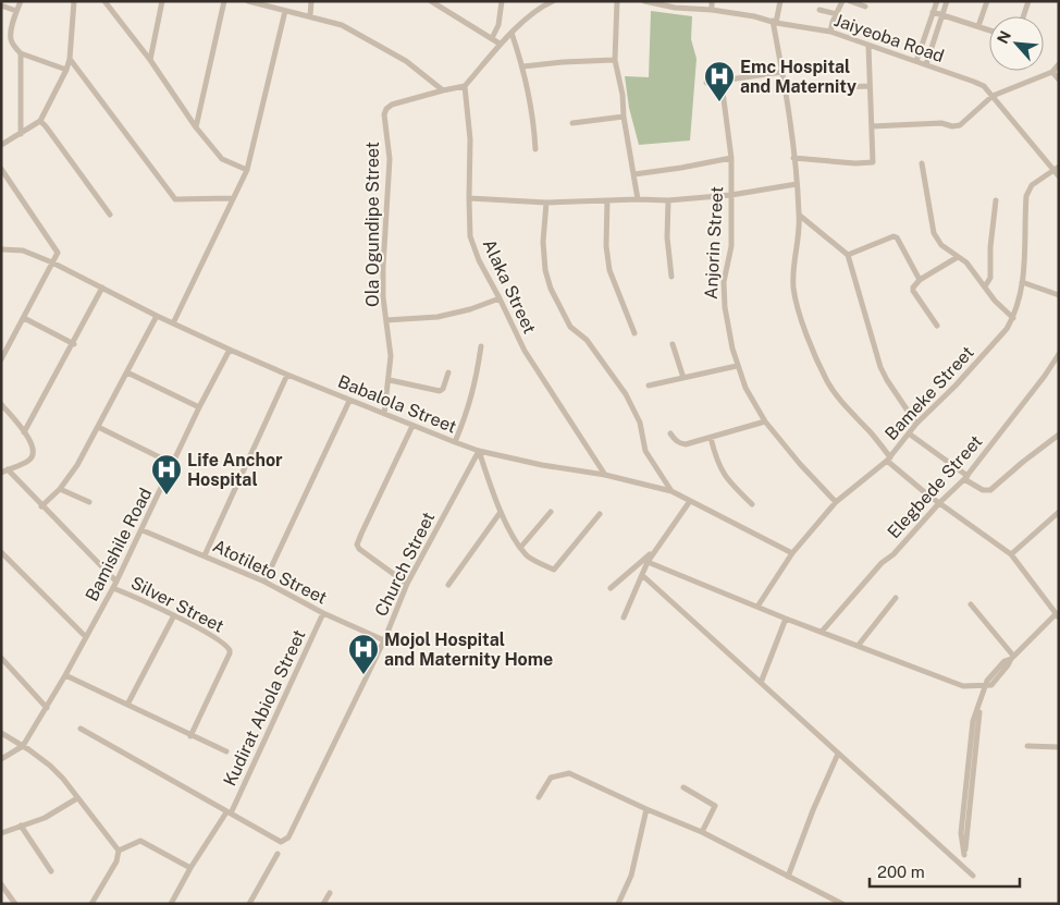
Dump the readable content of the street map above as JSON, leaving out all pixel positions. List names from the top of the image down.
{
  "streets": {
    "street": [
      "Jaiyeoba Road",
      "Ola Ogundipe Street",
      "Anjorin Street",
      "Alaka Street",
      "Bameke Street",
      "Babalola Street",
      "Elegbede Street",
      "Bamishile Road",
      "Church Street",
      "Atotileto Street",
      "Silver Street",
      "Kudirat Abiola Street"
    ]
  },
  "crossings": [
    ["Jaiyeoba Road", "Bameke Street"],
    ["Ola Ogundipe Street", "Alaka Street"],
    ["Ola Ogundipe Street", "Babalola Street"],
    ["Anjorin Street", "Bameke Street"],
    ["Alaka Street", "Babalola Street"],
    ["Bameke Street", "Babalola Street"],
    ["Babalola Street", "Bamishile Road"],
    ["Babalola Street", "Church Street"],
    ["Bamishile Road", "Atotileto Street"],
    ["Bamishile Road", "Silver Street"],
    ["Church Street", "Atotileto Street"],
    ["Church Street", "Kudirat Abiola Street"],
    ["Atotileto Street", "Kudirat Abiola Street"]
  ],
  "places": {
    "hospital": ["Emc Hospital and Maternity", "Life Anchor Hospital", "Mojol Hospital and Maternity Home"]
  },
  "scale_bar": "200 m",
  "north": "top left"
}
